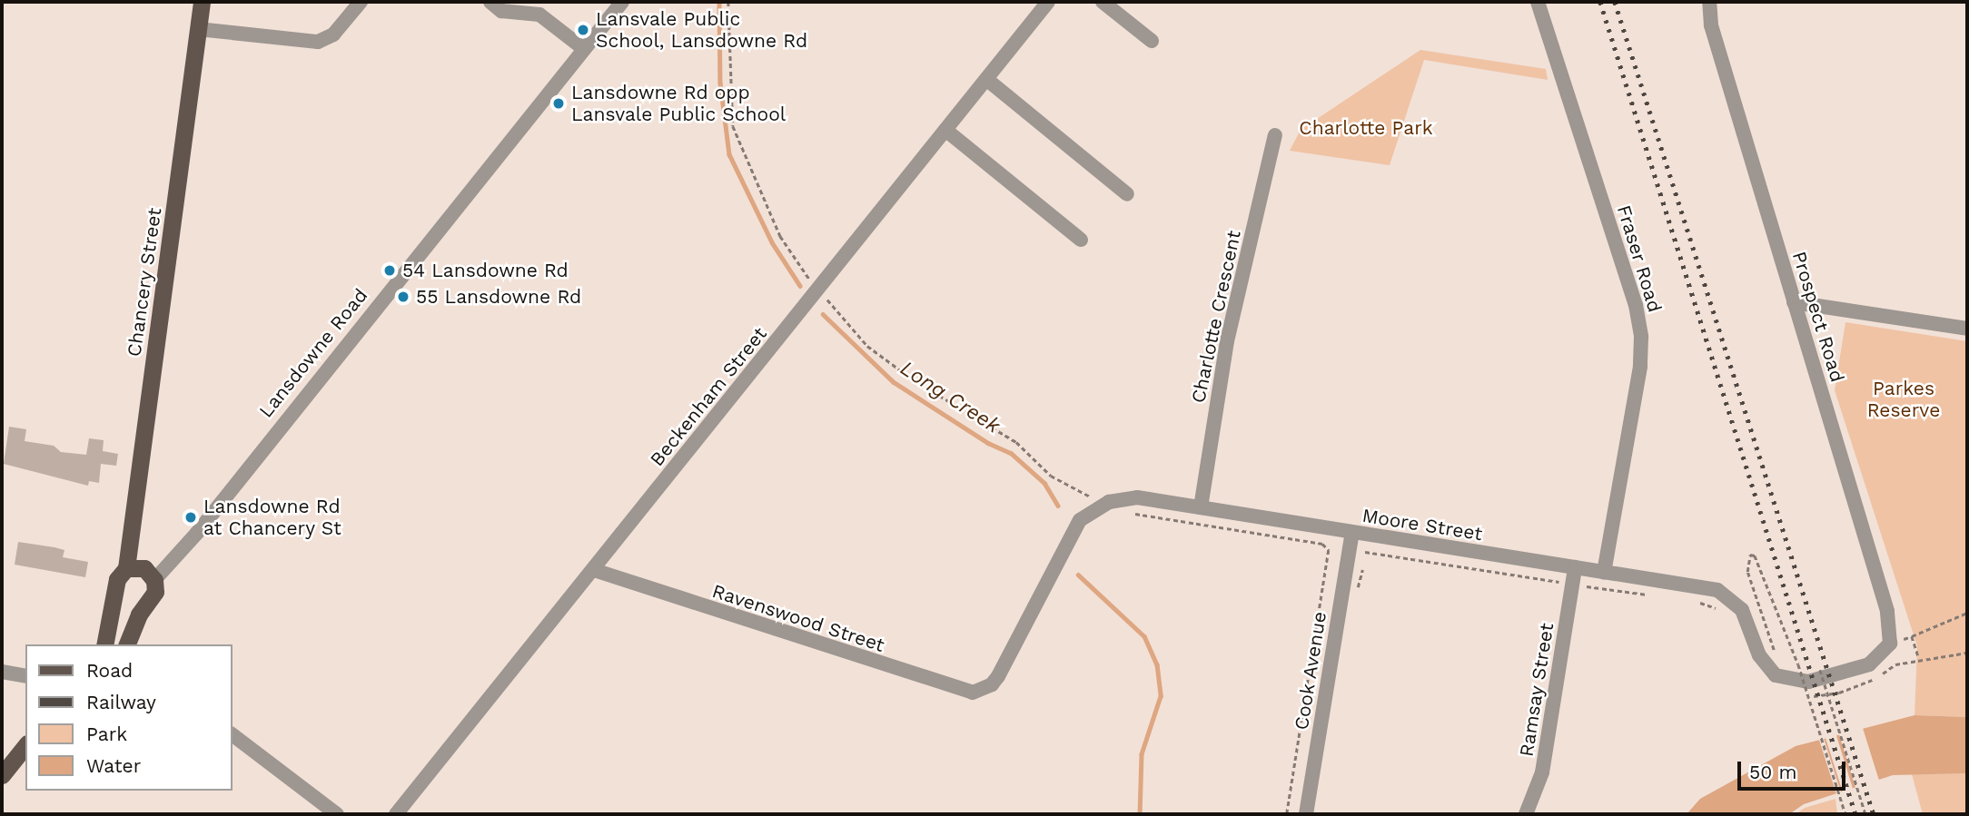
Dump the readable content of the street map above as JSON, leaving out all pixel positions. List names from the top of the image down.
{
  "streets": {
    "main road": ["Chancery Street"],
    "street": [
      "Fraser Road",
      "Charlotte Crescent",
      "Prospect Road",
      "Lansdowne Road",
      "Beckenham Street",
      "Moore Street",
      "Ravenswood Street",
      "Cook Avenue",
      "Ramsay Street"
    ]
  },
  "crossings": [
    ["Fraser Road", "Moore Street"],
    ["Charlotte Crescent", "Moore Street"],
    ["Prospect Road", "Moore Street"],
    ["Beckenham Street", "Ravenswood Street"],
    ["Moore Street", "Ravenswood Street"],
    ["Moore Street", "Cook Avenue"],
    ["Moore Street", "Ramsay Street"]
  ],
  "water": ["Long Creek"],
  "parks": ["Charlotte Park", "Parkes Reserve"],
  "places": [
    "Lansvale Public School, Lansdowne Rd",
    "Lansdowne Rd opp Lansvale Public School",
    "54 Lansdowne Rd",
    "55 Lansdowne Rd",
    "Lansdowne Rd at Chancery St"
  ],
  "legend": [
    "Road",
    "Railway",
    "Park",
    "Water"
  ],
  "scale_bar": "50 m"
}
